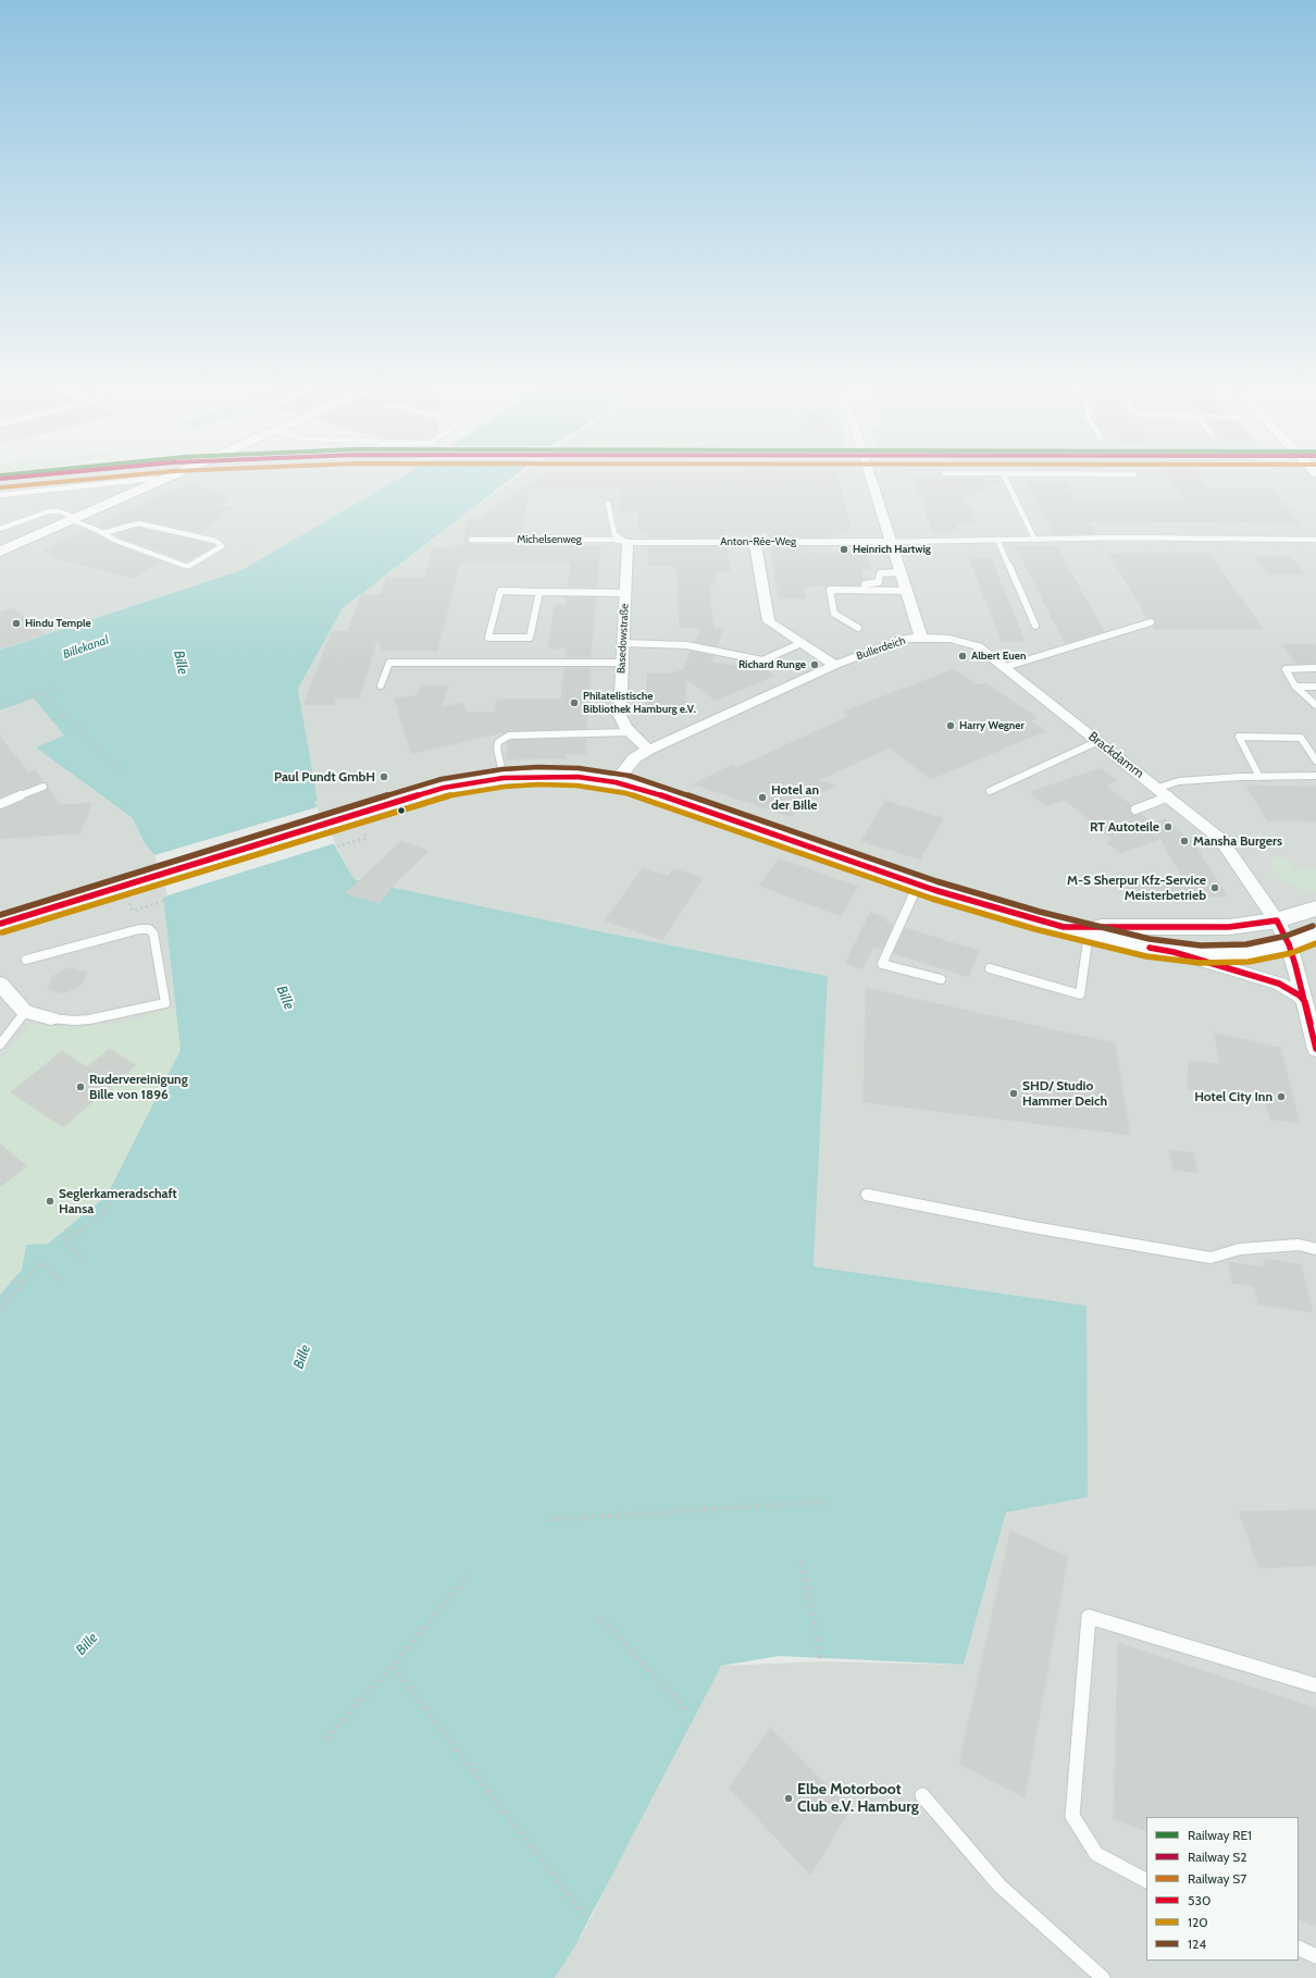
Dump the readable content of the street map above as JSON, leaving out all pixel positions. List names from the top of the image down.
{
  "streets": {
    "street": [
      "Anton-Rée-Weg",
      "Basedowstraße",
      "Bullerdeich",
      "Brackdamm"
    ],
    "lane": ["Michelsenweg"]
  },
  "crossings": [
    ["Michelsenweg", "Anton-Rée-Weg"],
    ["Michelsenweg", "Basedowstraße"],
    ["Anton-Rée-Weg", "Basedowstraße"],
    ["Anton-Rée-Weg", "Bullerdeich"],
    ["Basedowstraße", "Bullerdeich"],
    ["Bullerdeich", "Brackdamm"]
  ],
  "water": ["Billekanal", "Bille"],
  "places": [
    "Heinrich Hartwig",
    "Hindu Temple",
    "Albert Euen",
    "Richard Runge",
    "Philatelistische Bibliothek Hamburg e.V.",
    "Harry Wegner",
    "Paul Pundt GmbH",
    "Hotel an der Bille",
    "RT Autoteile",
    "Mansha Burgers",
    "M-S Sherpur Kfz-Service Meisterbetrieb",
    "Rudervereinigung Bille von 1896",
    "SHD/ Studio Hammer Deich",
    "Hotel City Inn",
    "Seglerkameradschaft Hansa",
    "Elbe Motorboot Club e.V. Hamburg"
  ],
  "lines": [
    "rail line S7",
    "transit line 124",
    "transit line 530",
    "transit line 120"
  ],
  "legend": [
    "Railway RE1",
    "Railway S2",
    "Railway S7",
    "530",
    "120",
    "124"
  ]
}
